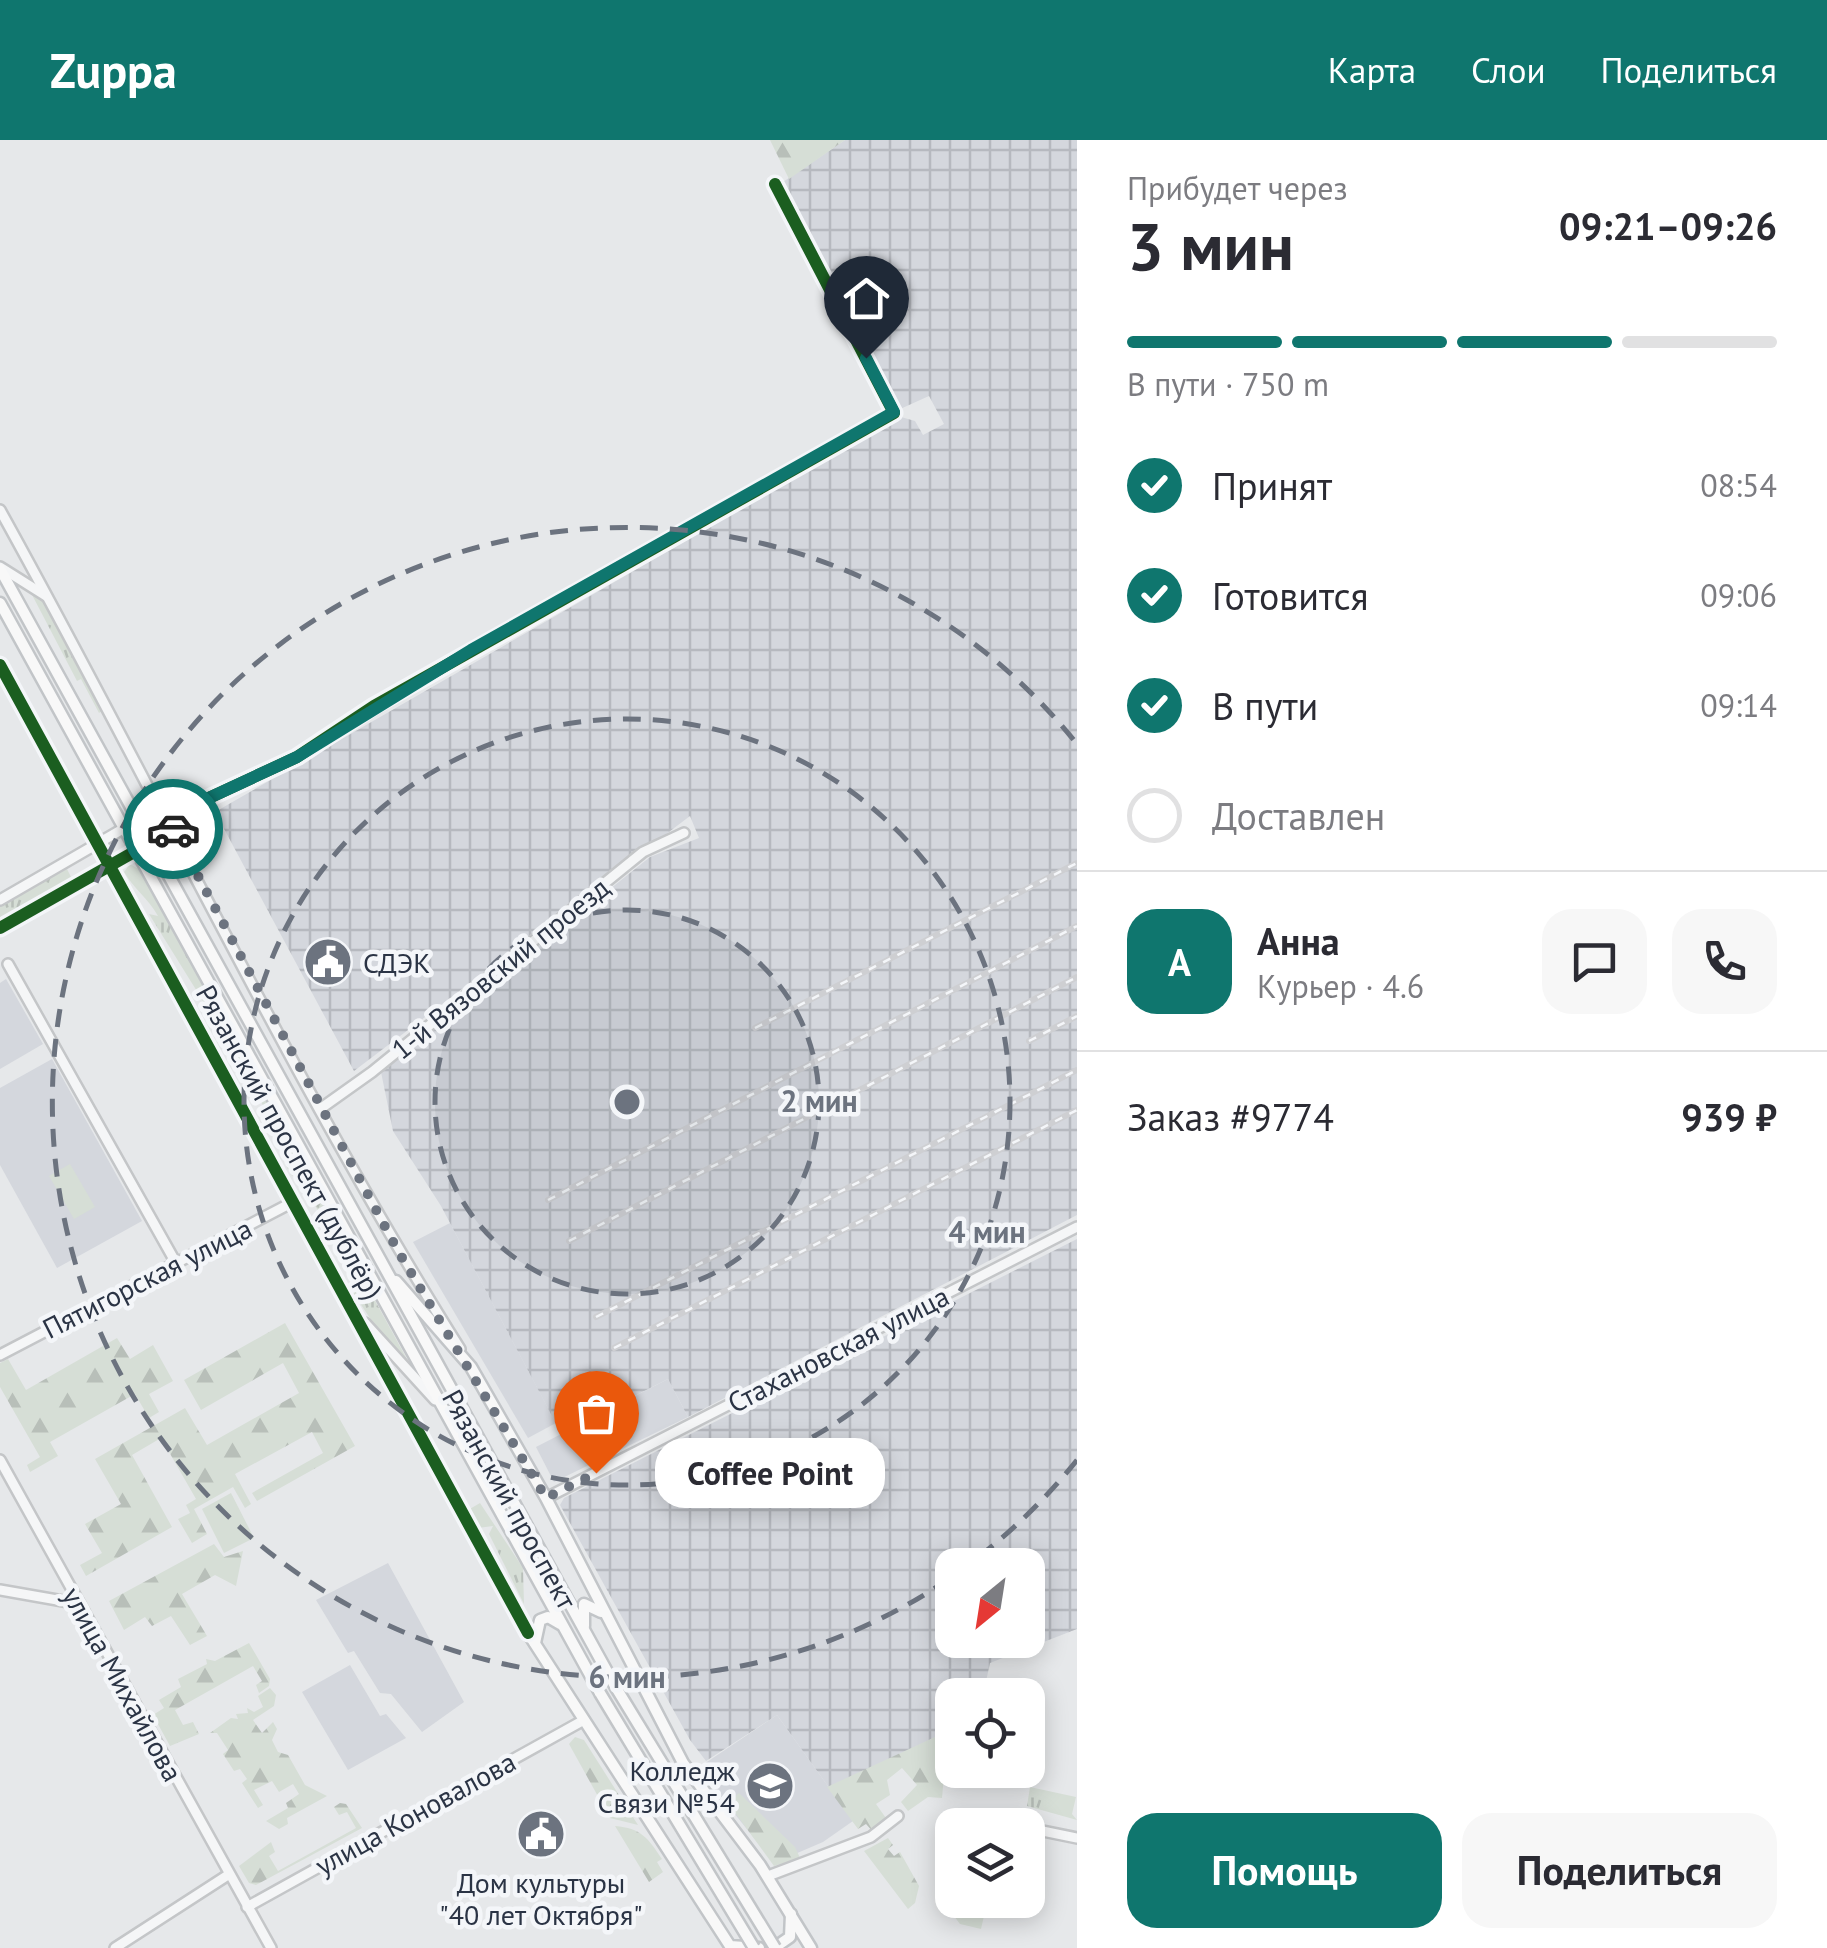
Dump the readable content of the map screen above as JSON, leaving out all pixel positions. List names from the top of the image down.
{
  "streets": {
    "main road": ["Рязанский проспект (дублёр)", "Рязанский проспект"],
    "street": [
      "1-й Вязовский проезд",
      "Пятигорская улица",
      "Стахановская улица",
      "улица Михайлова",
      "улица Коновалова"
    ]
  },
  "crossings": [
    ["1-й Вязовский проезд", "Рязанский проспект (дублёр)"],
    ["Рязанский проспект (дублёр)", "Пятигорская улица"],
    ["Рязанский проспект (дублёр)", "Стахановская улица"],
    ["улица Михайлова", "улица Коновалова"]
  ],
  "places": {
    "public building": ["СДЭК", "Дом культуры \"40 лет Октября\""],
    "other": ["Coffee Point"],
    "school or university": ["Колледж Связи №54"]
  },
  "north": "bottom left",
  "page": {
    "header": "Zuppa",
    "nav": ["Карта", "Слои", "Поделиться"],
    "heading": ["3 мин", "Прибудет через", "09:21–09:26"],
    "panel": [
      "Анна",
      "Курьер · 4.6",
      "Заказ #9774",
      "939 ₽"
    ],
    "bar": "В пути · 750 m",
    "list": [
      ["Принят", "08:54"],
      ["Готовится", "09:06"],
      ["В пути", "09:14"],
      "Доставлен"
    ],
    "round": "А",
    "bubble": "Coffee Point",
    "buttons": ["Помощь", "Поделиться"]
  },
  "rings": ["2 мин", "4 мин", "6 мин"]
}
